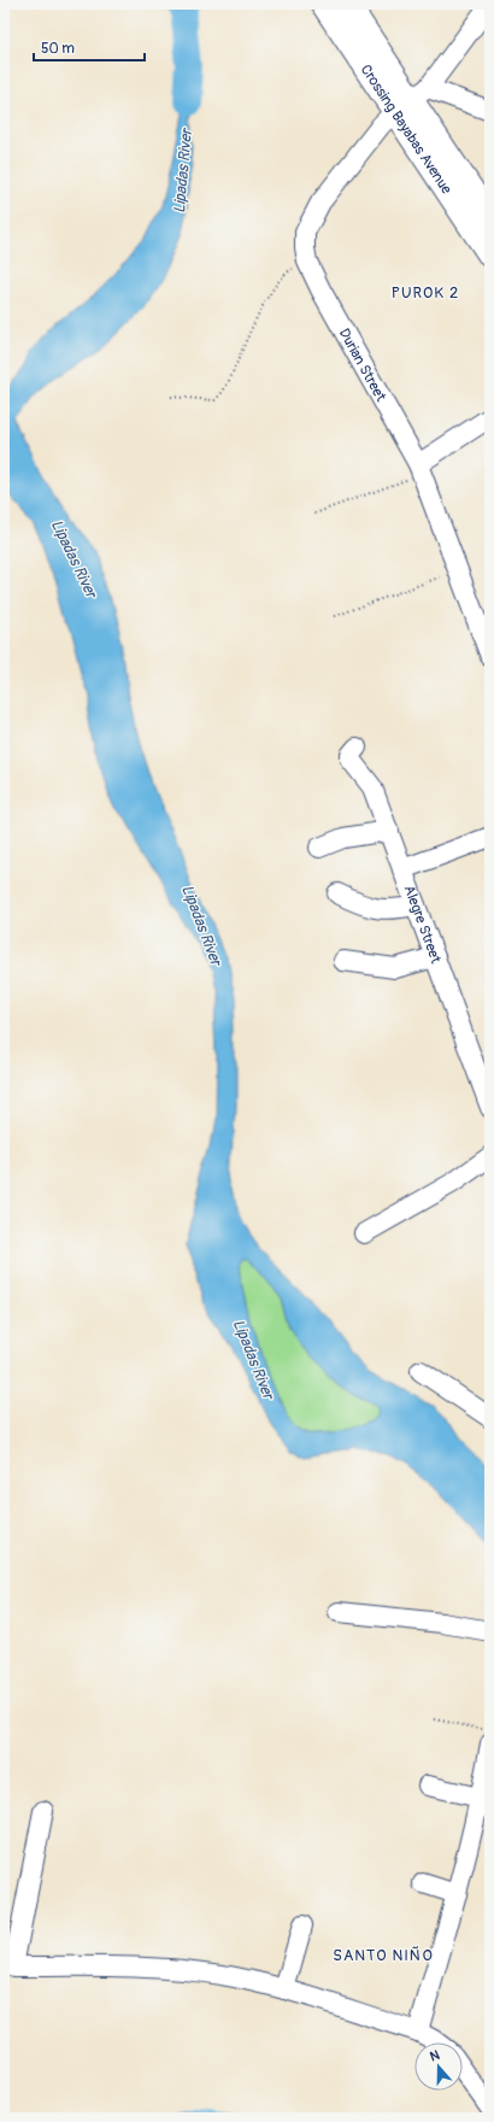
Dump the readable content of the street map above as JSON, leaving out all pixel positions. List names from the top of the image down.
{
  "streets": {
    "main road": ["Crossing Bayabas Avenue"],
    "street": ["Durian Street", "Alegre Street"]
  },
  "crossings": [
    ["Crossing Bayabas Avenue", "Durian Street"]
  ],
  "districts": ["PUROK 2", "SANTO NIÑO"],
  "water": ["Lipadas River"],
  "scale_bar": "50 m",
  "north": "top"
}
